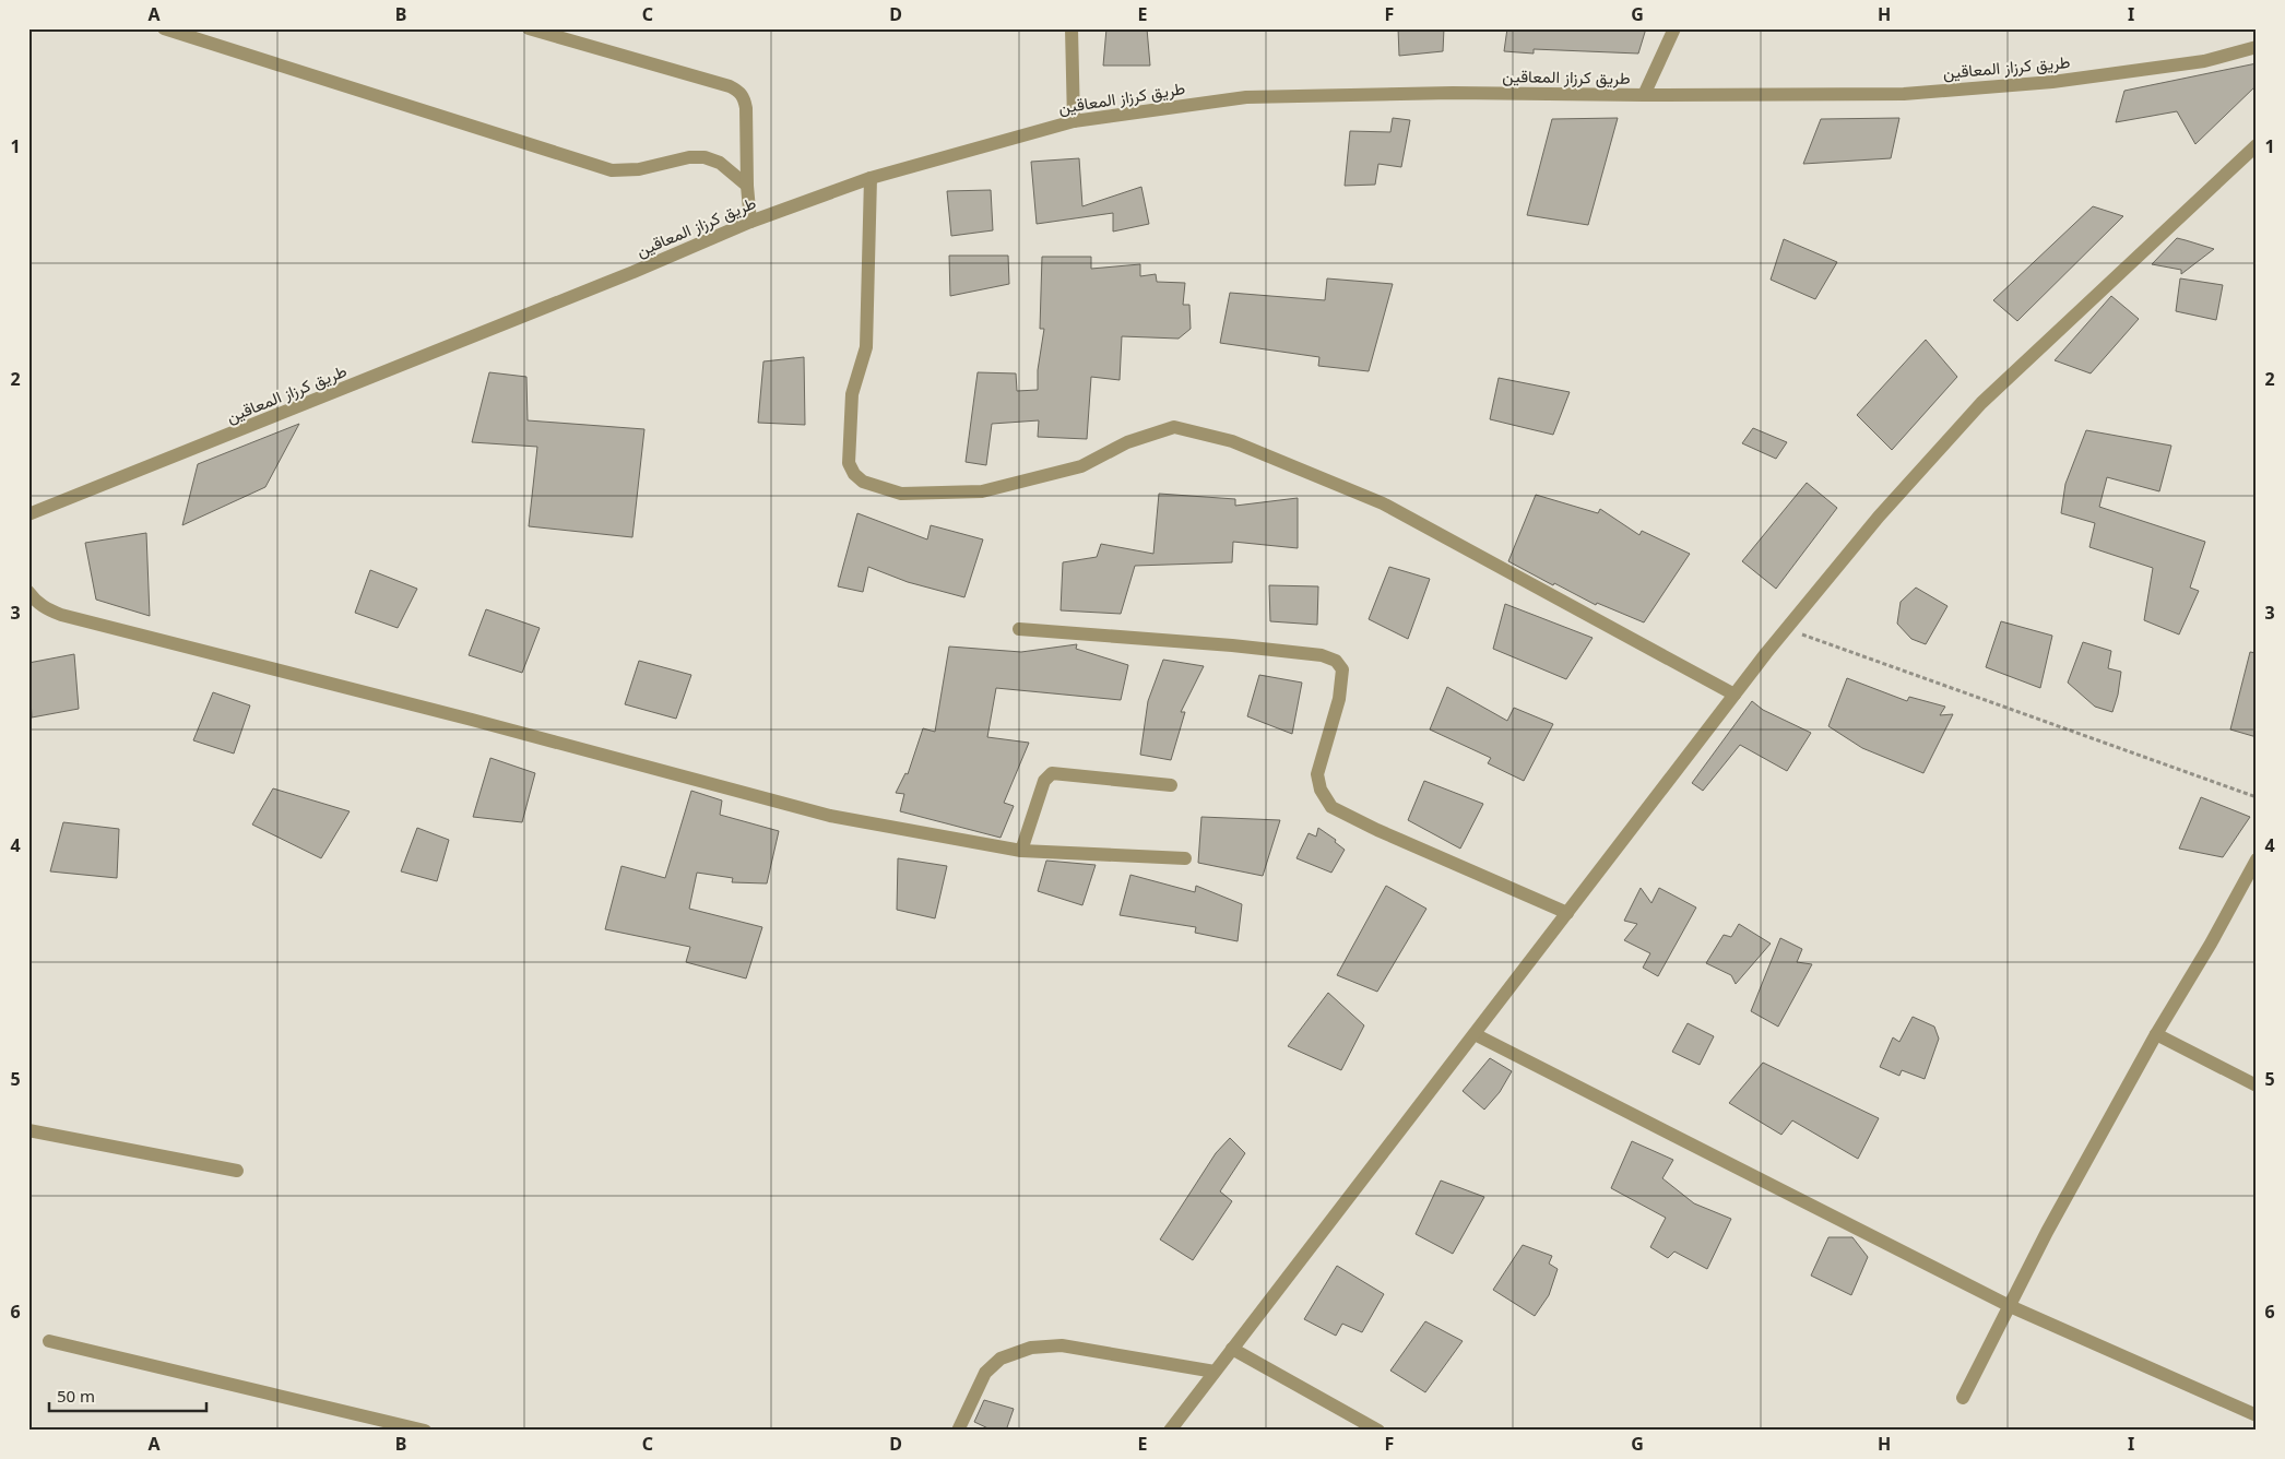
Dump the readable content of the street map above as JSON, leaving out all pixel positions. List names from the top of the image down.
{
  "streets": {
    "street": ["طريق كرزاز المعاقين"]
  },
  "scale_bar": "50 m",
  "grid": {
    "columns": [
      "A",
      "B",
      "C",
      "D",
      "E",
      "F",
      "G",
      "H",
      "I"
    ],
    "rows": [
      "1",
      "2",
      "3",
      "4",
      "5",
      "6"
    ]
  }
}
